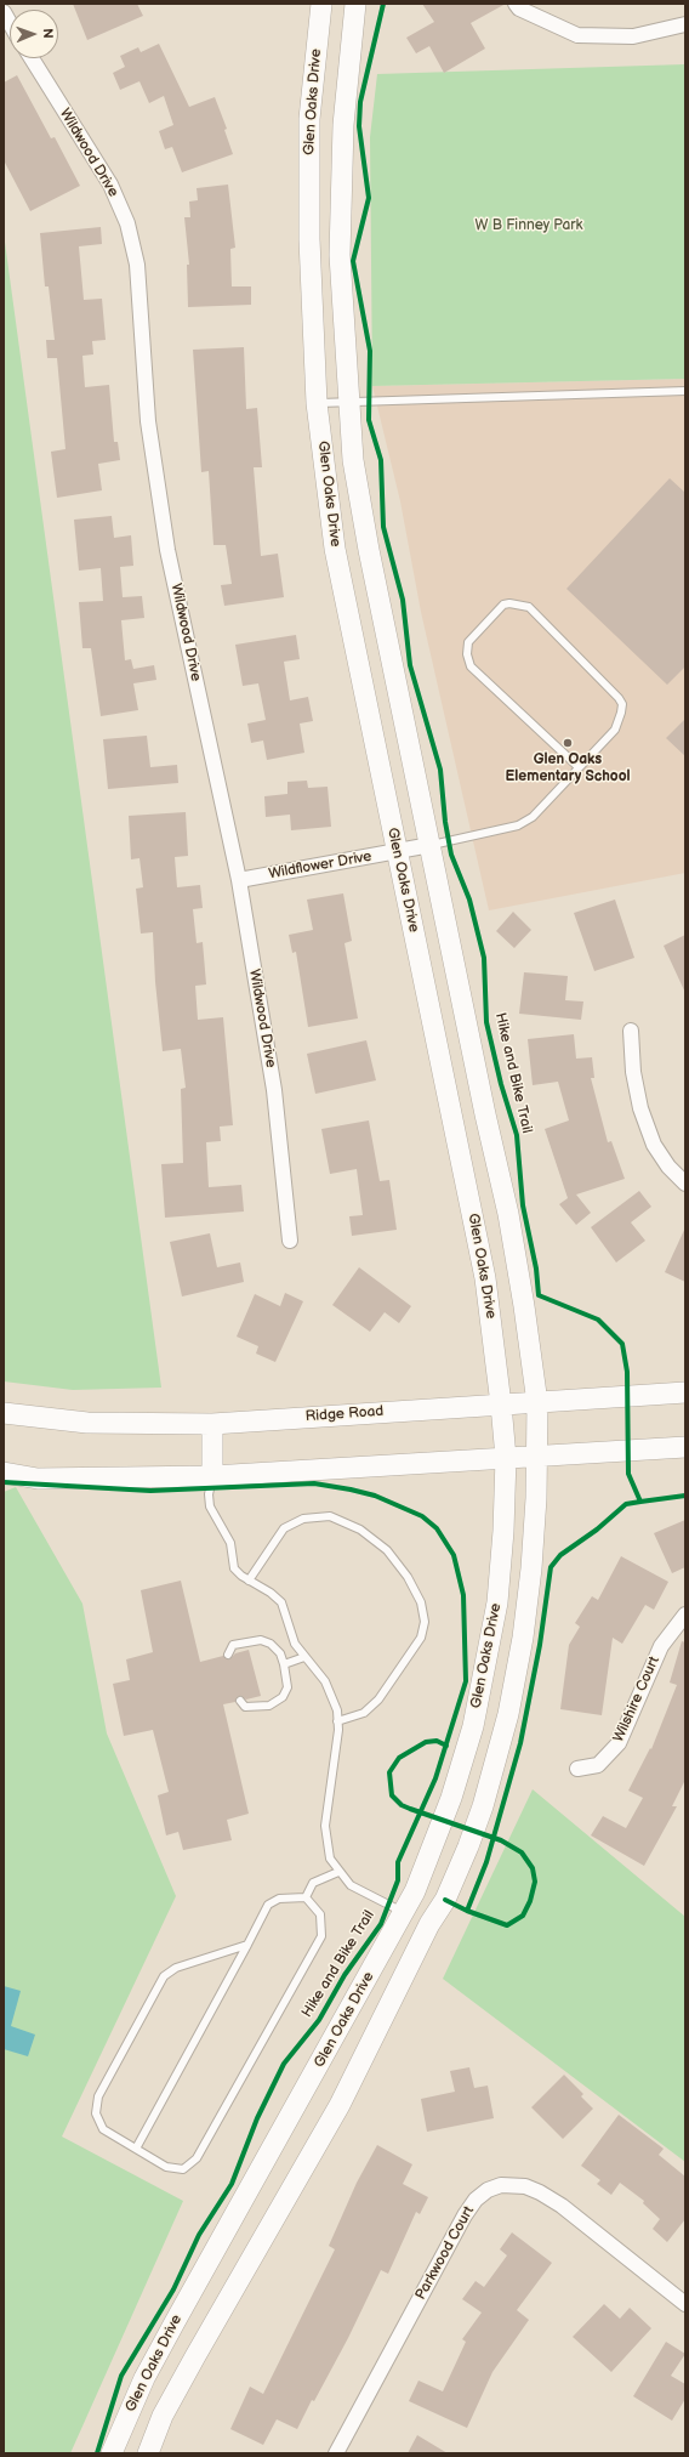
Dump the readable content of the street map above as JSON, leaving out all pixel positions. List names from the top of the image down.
{
  "streets": {
    "street": [
      "Glen Oaks Drive",
      "Wildwood Drive",
      "Wildflower Drive",
      "Ridge Road",
      "Wilshire Court",
      "Parkwood Court"
    ],
    "cycle path": ["Hike and Bike Trail"]
  },
  "crossings": [
    ["Glen Oaks Drive", "Wildflower Drive"],
    ["Glen Oaks Drive", "Ridge Road"],
    ["Wildwood Drive", "Wildflower Drive"]
  ],
  "parks": ["W B Finney Park"],
  "places": ["Glen Oaks Elementary School"],
  "north": "right"
}
